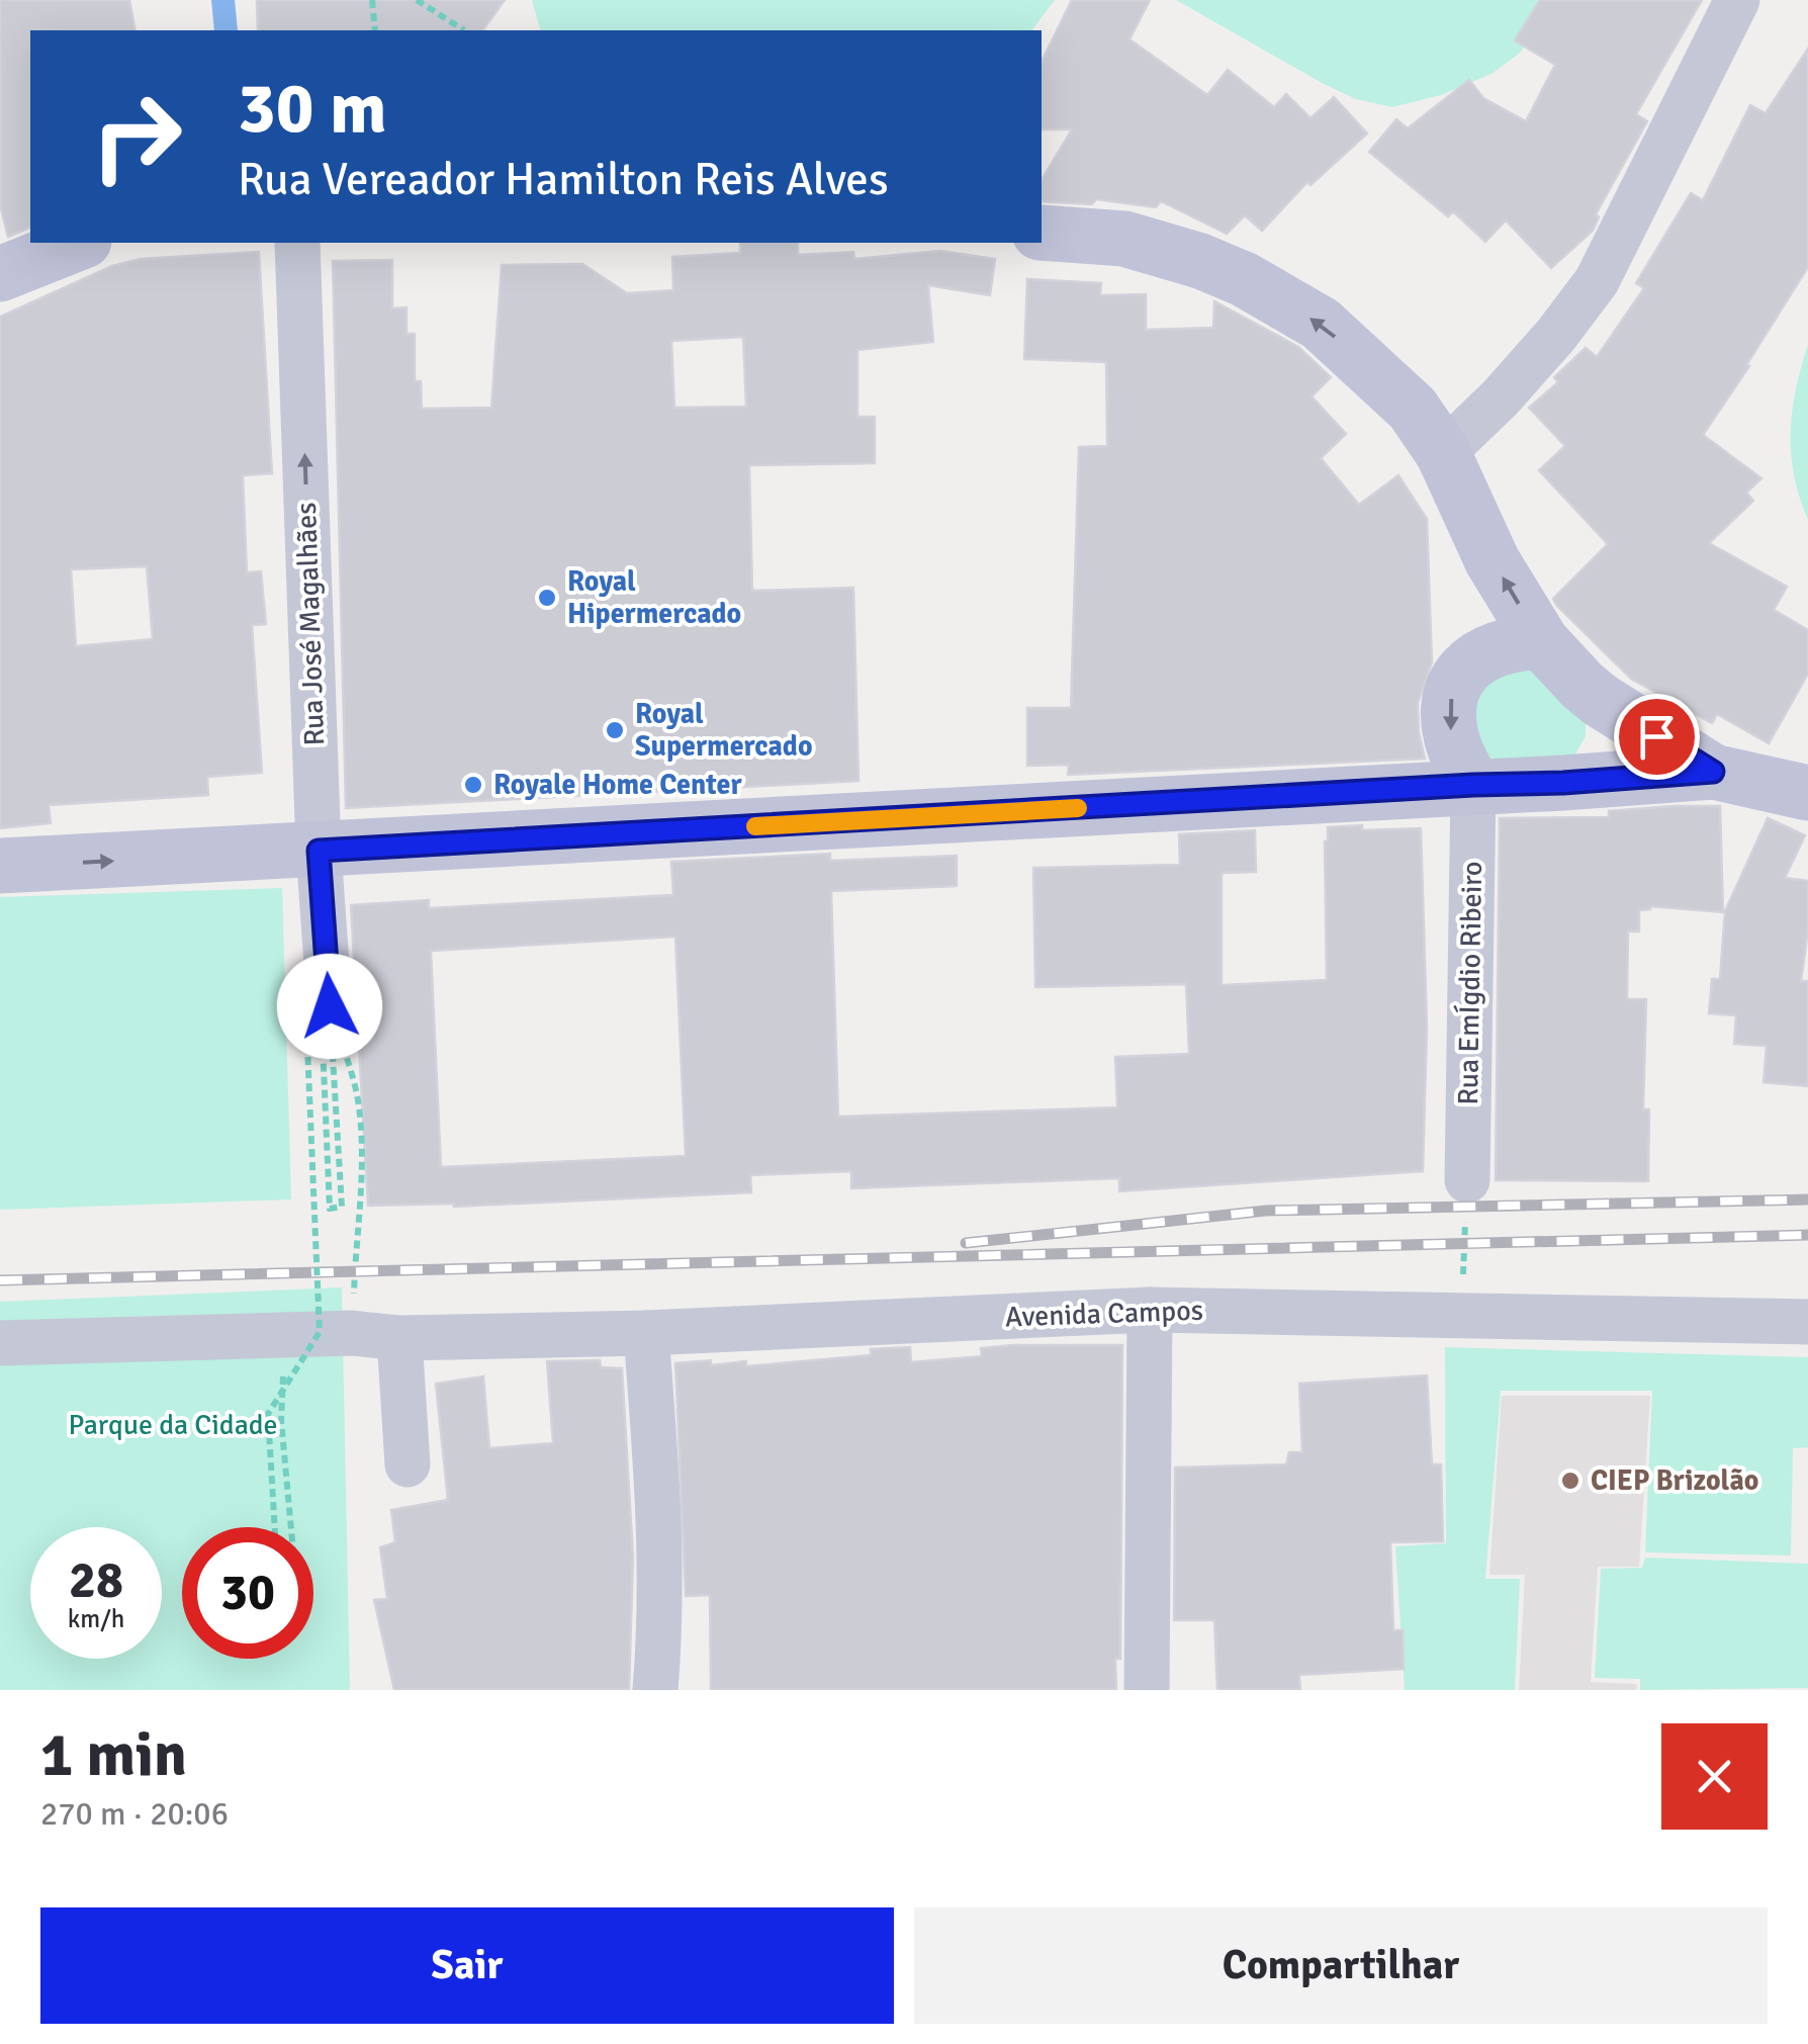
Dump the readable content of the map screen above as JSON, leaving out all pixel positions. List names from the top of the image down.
{
  "streets": {
    "street": ["Rua José Magalhães", "Rua EmÍgdio Ribeiro", "Avenida Campos"]
  },
  "one_way": ["Rua José Magalhães"],
  "parks": ["Parque da Cidade"],
  "places": [
    "Royal Hipermercado",
    "Royal Supermercado",
    "Royale Home Center",
    "CIEP Brizolão"
  ],
  "page": {
    "turn": ["30 m", "Rua Vereador Hamilton Reis Alves"],
    "speed": "28 km/h",
    "limit": "30",
    "heading": ["1 min", "270 m · 20:06"],
    "buttons": ["Sair", "Compartilhar"]
  }
}
